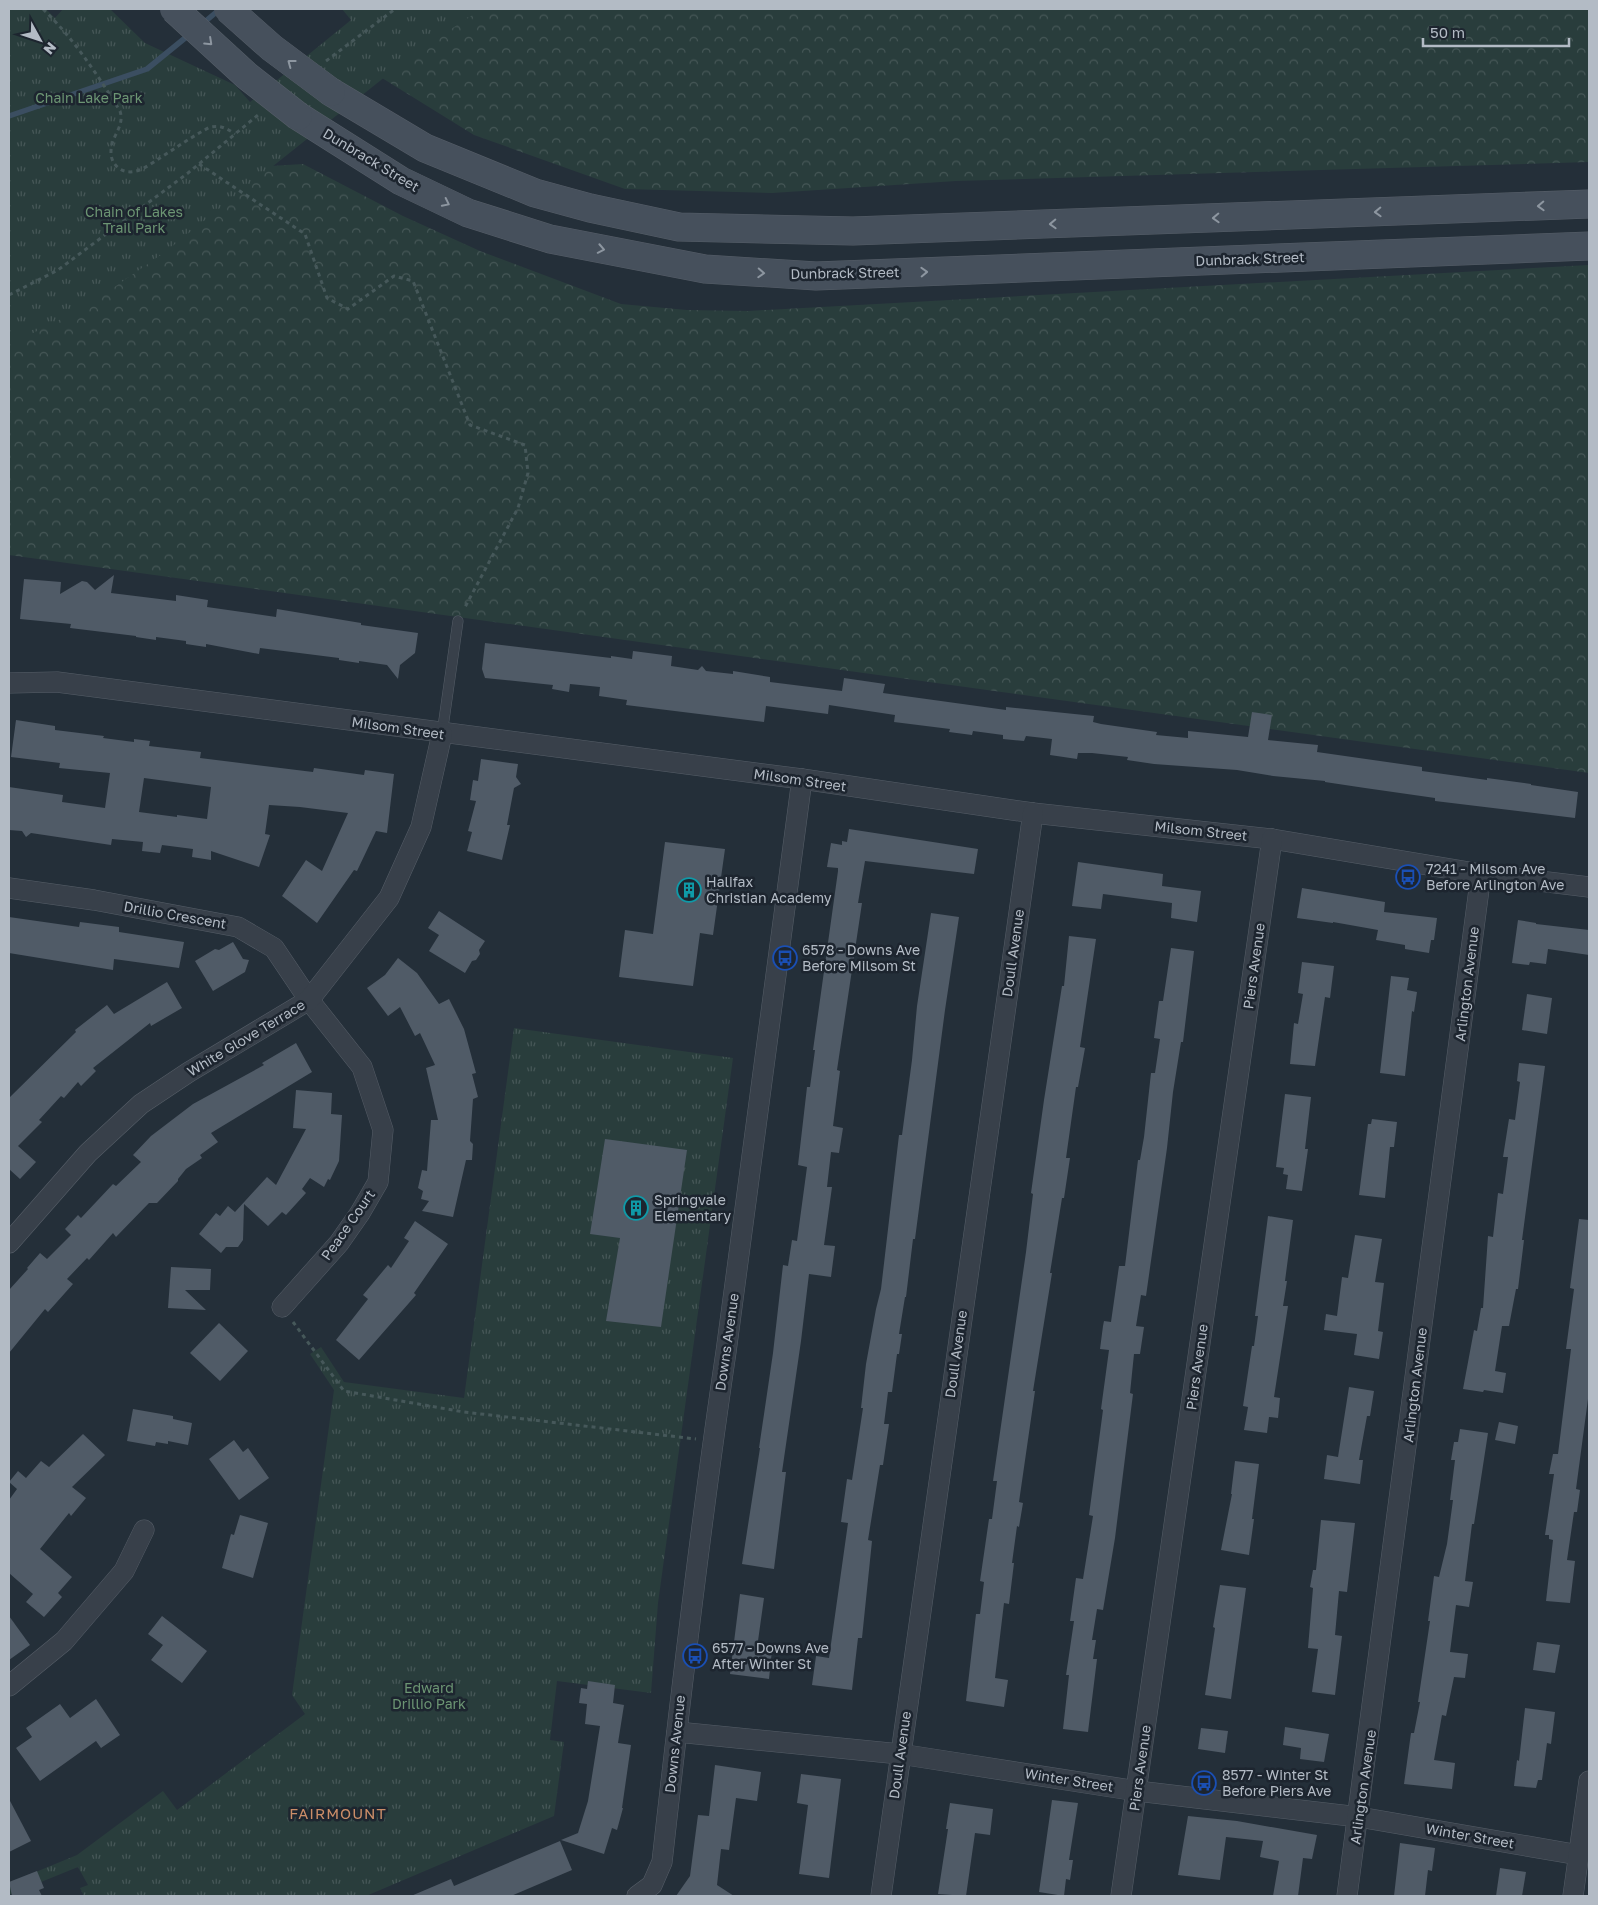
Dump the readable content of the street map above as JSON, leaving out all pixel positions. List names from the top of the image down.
{
  "streets": {
    "main road": ["Dunbrack Street"],
    "street": [
      "Milsom Street",
      "Drillio Crescent",
      "Doull Avenue",
      "Piers Avenue",
      "Arlington Avenue",
      "White Glove Terrace",
      "Peace Court",
      "Downs Avenue",
      "Winter Street"
    ]
  },
  "crossings": [
    ["Milsom Street", "Doull Avenue"],
    ["Milsom Street", "Piers Avenue"],
    ["Milsom Street", "Arlington Avenue"],
    ["Milsom Street", "White Glove Terrace"],
    ["Milsom Street", "Downs Avenue"],
    ["Drillio Crescent", "White Glove Terrace"],
    ["Drillio Crescent", "Peace Court"],
    ["Doull Avenue", "Winter Street"],
    ["Piers Avenue", "Winter Street"],
    ["Arlington Avenue", "Winter Street"],
    ["White Glove Terrace", "Peace Court"],
    ["Downs Avenue", "Winter Street"]
  ],
  "districts": ["FAIRMOUNT"],
  "parks": ["Chain Lake Park", "Chain of Lakes Trail Park", "Edward Drillio Park"],
  "places": {
    "bus stop": [
      "7241 - Milsom Ave Before Arlington Ave",
      "6578 - Downs Ave Before Milsom St",
      "6577 - Downs Ave After Winter St",
      "8577 - Winter St Before Piers Ave"
    ],
    "building": ["Halifax Christian Academy", "Springvale Elementary"]
  },
  "scale_bar": "50 m",
  "north": "bottom right"
}
